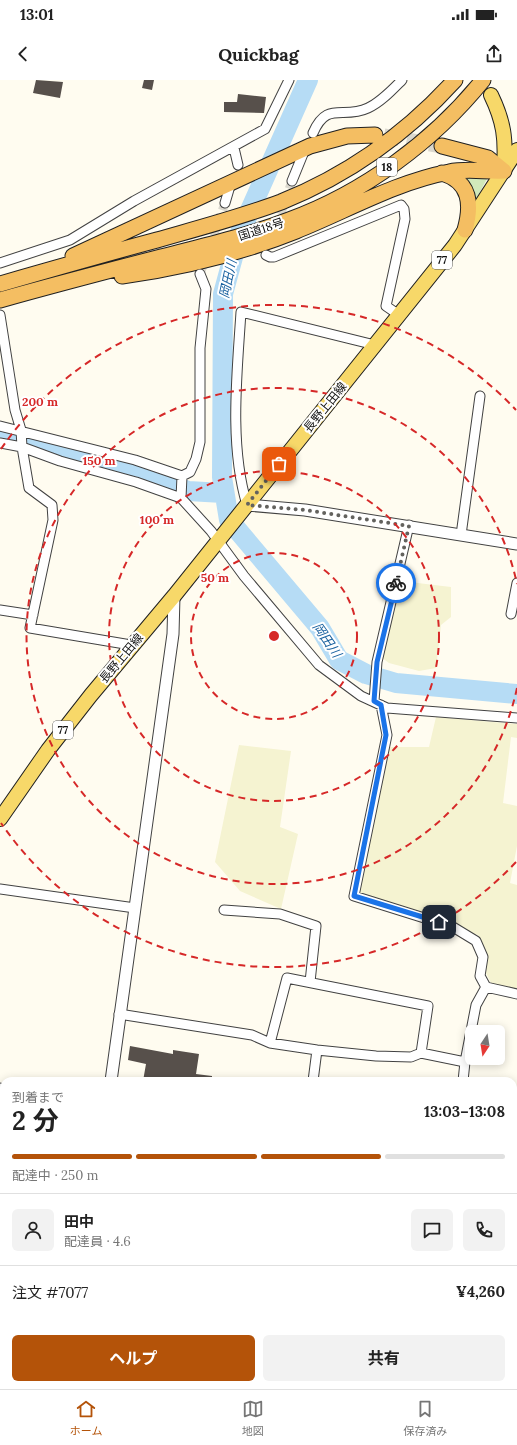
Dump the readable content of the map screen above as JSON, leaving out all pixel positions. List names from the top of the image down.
{
  "streets": {
    "highway": ["18", "国道18号"],
    "main road": ["77", "長野上田線"]
  },
  "crossings": [
    ["77", "長野上田線"]
  ],
  "water": ["岡田川"],
  "north": "bottom",
  "page": {
    "status": "13:01",
    "header": "Quickbag",
    "heading": ["2 分", "到着まで", "13:03–13:08"],
    "panel": [
      "田中",
      "配達員 · 4.6",
      "注文 #7077",
      "¥4,260"
    ],
    "bar": "配達中 · 250 m",
    "buttons": ["ヘルプ", "共有"],
    "tabs": ["ホーム", "地図", "保存済み"]
  },
  "rings": [
    "200 m",
    "150 m",
    "100 m",
    "50 m"
  ]
}
